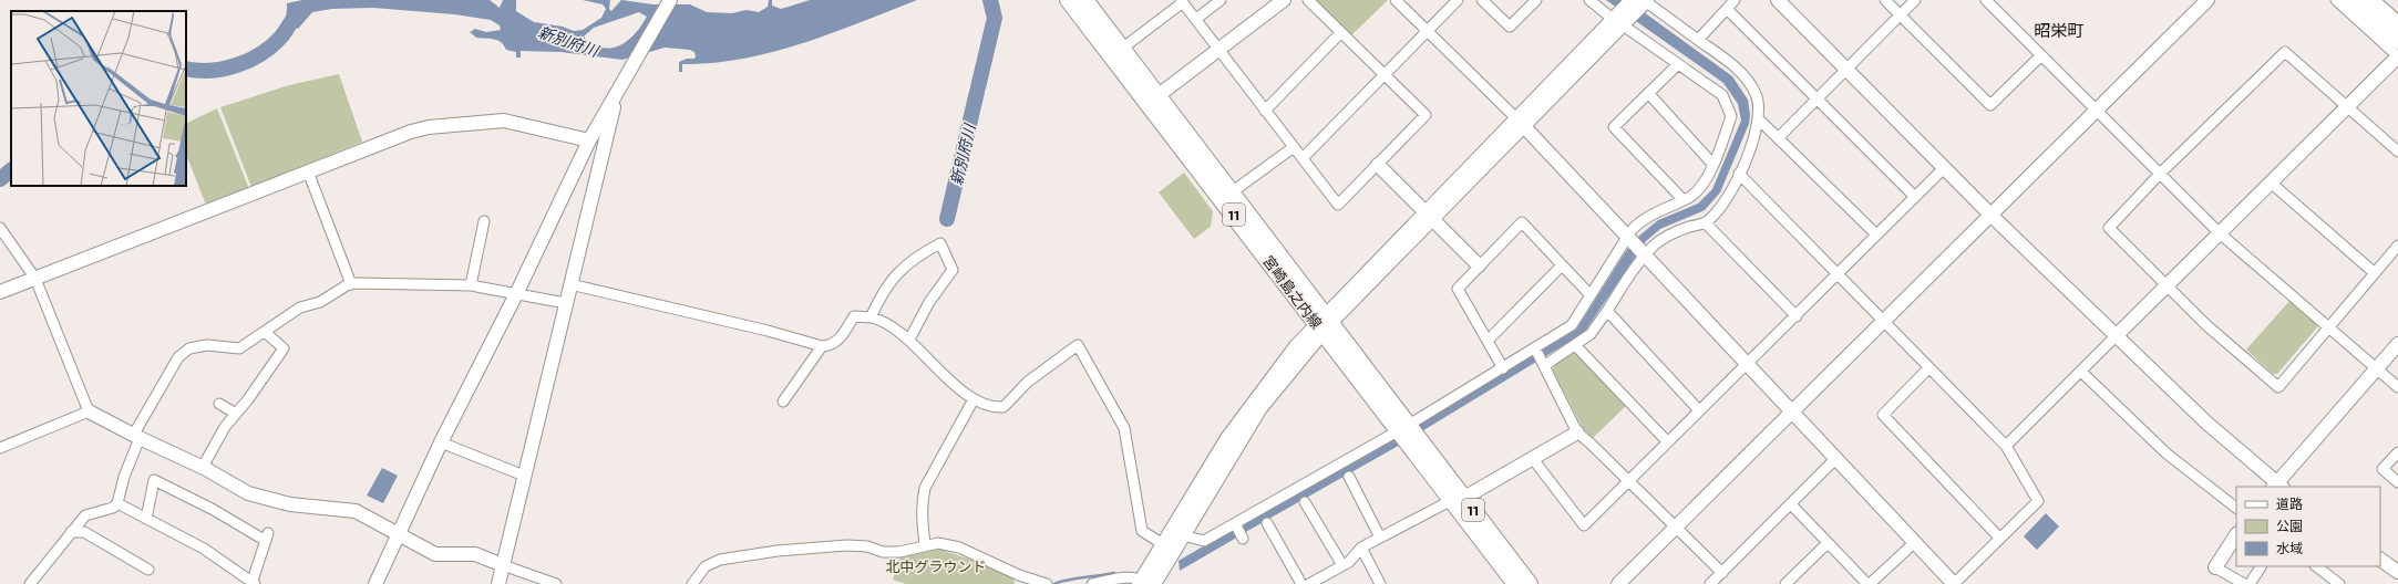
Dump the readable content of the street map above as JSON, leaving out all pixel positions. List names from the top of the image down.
{
  "streets": {
    "main road": ["11", "宮崎島之内線"]
  },
  "districts": ["昭栄町"],
  "water": ["新別府川"],
  "parks": ["北中グラウンド"],
  "legend": ["道路", "公園", "水域"]
}
